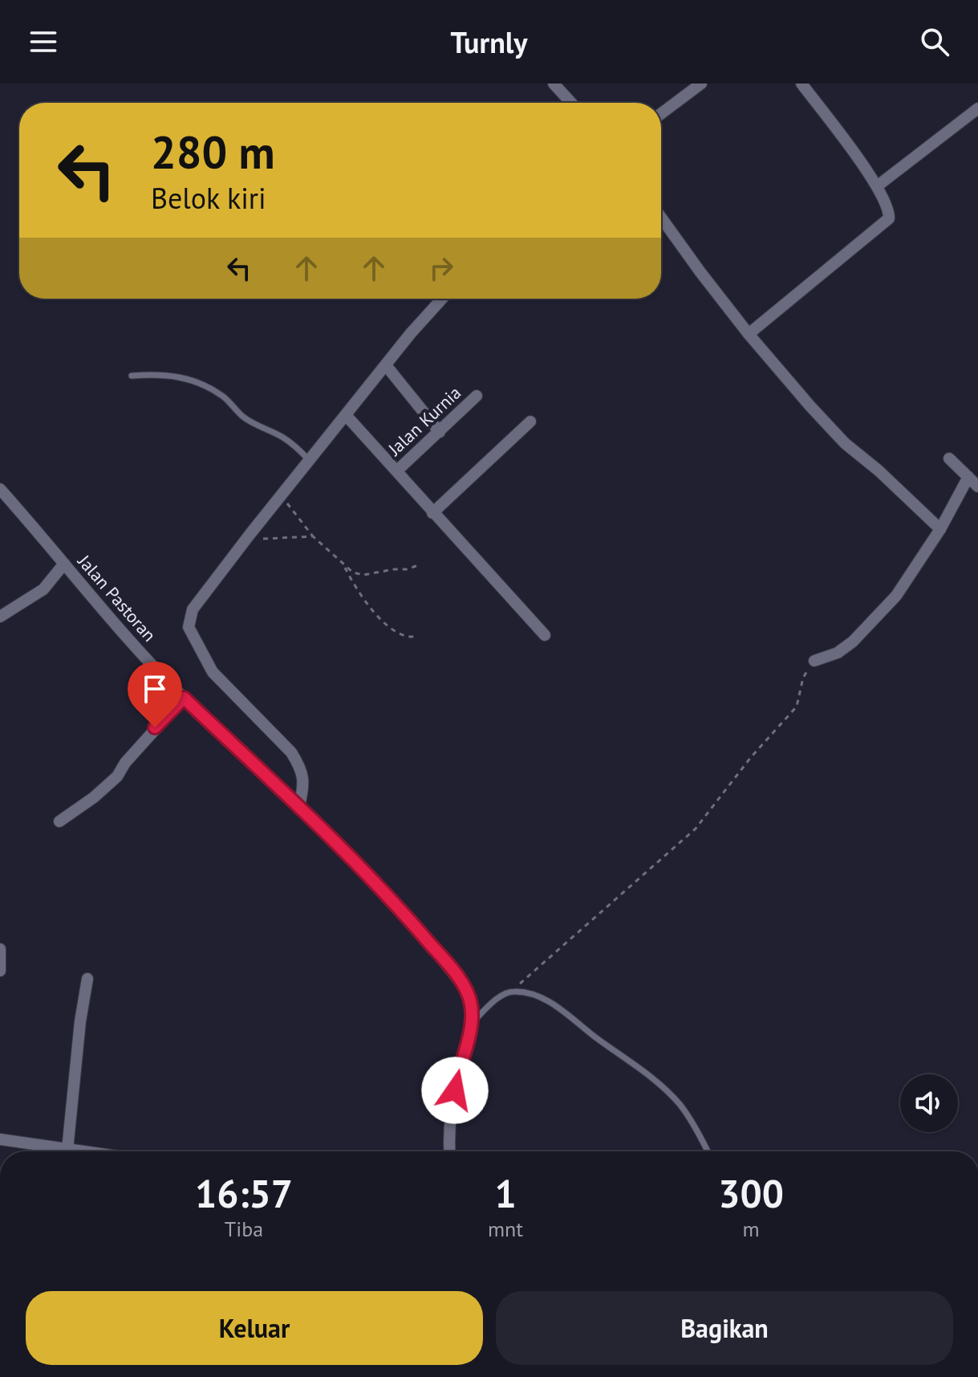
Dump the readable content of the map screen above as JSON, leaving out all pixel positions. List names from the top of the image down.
{
  "streets": {
    "street": ["Jalan Kurnia", "Jalan Pastoran"]
  },
  "page": {
    "header": "Turnly",
    "turn": ["280 m", "Belok kiri"],
    "eta": [
      "16:57",
      "Tiba",
      "1",
      "mnt",
      "300",
      "m"
    ],
    "buttons": ["Keluar", "Bagikan"]
  }
}
